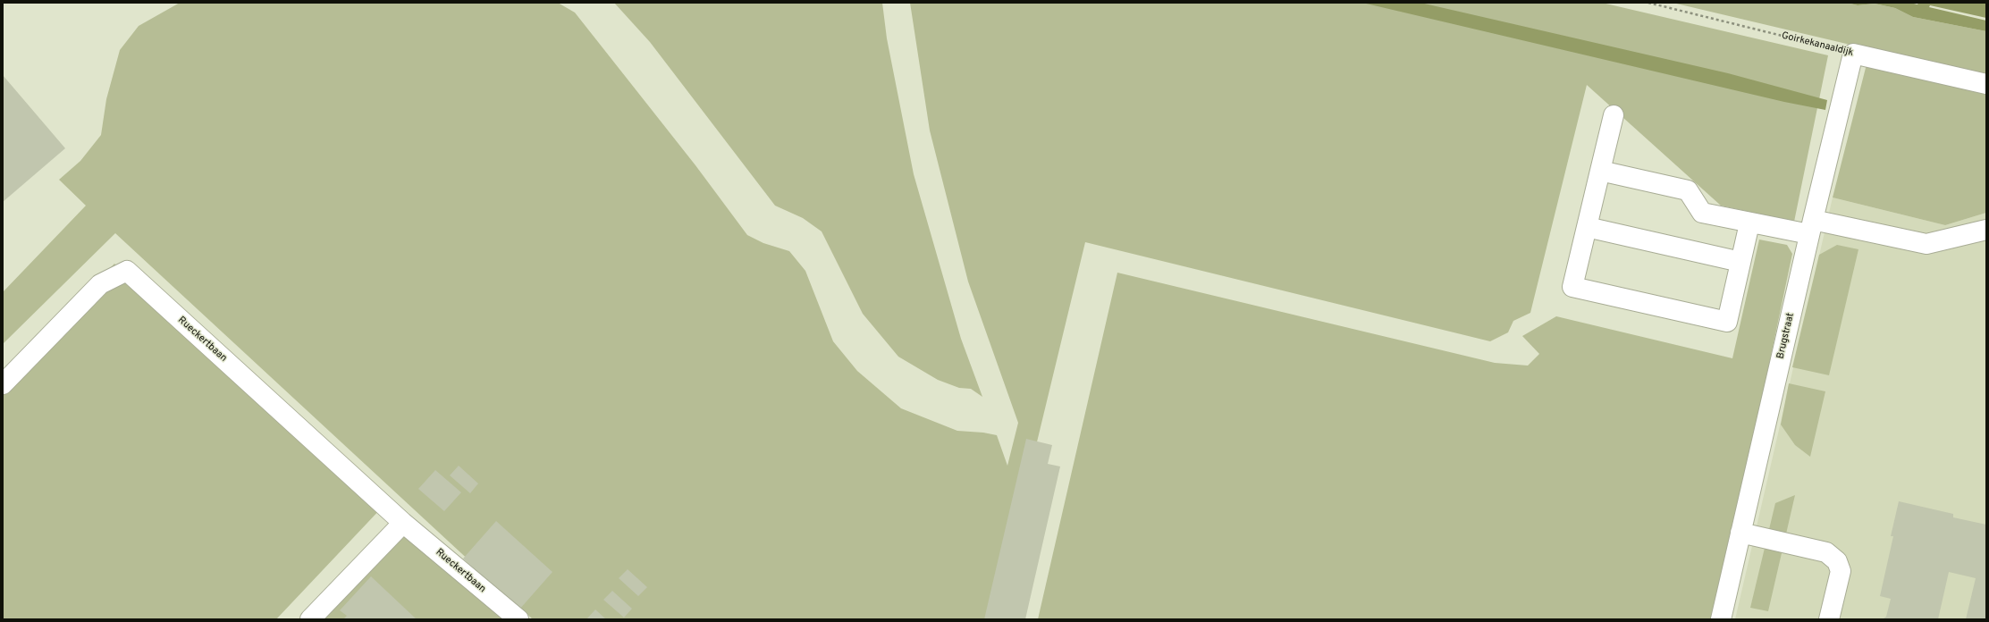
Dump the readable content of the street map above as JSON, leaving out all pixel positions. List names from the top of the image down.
{
  "streets": {
    "street": ["Goirkekanaaldijk", "Brugstraat", "Rueckertbaan"]
  },
  "crossings": [
    ["Goirkekanaaldijk", "Brugstraat"]
  ]
}
